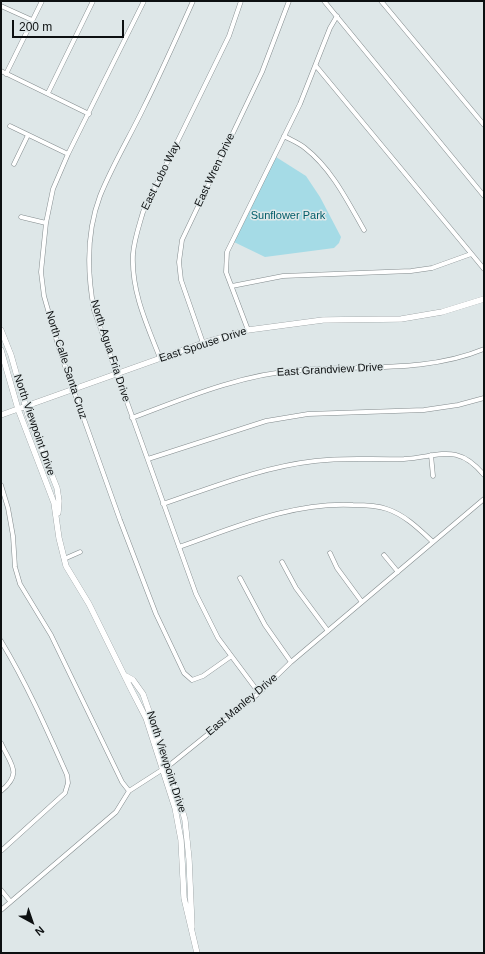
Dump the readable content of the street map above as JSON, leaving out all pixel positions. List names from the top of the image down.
{
  "streets": {
    "main road": ["East Spouse Drive", "North Viewpoint Drive"],
    "street": [
      "East Wren Drive",
      "East Lobo Way",
      "North Agua Fria Drive",
      "North Calle Santa Cruz",
      "East Grandview Drive",
      "East Manley Drive"
    ]
  },
  "crossings": [
    ["East Wren Drive", "East Spouse Drive"],
    ["East Lobo Way", "East Spouse Drive"],
    ["East Spouse Drive", "North Agua Fria Drive"],
    ["East Spouse Drive", "North Calle Santa Cruz"],
    ["East Spouse Drive", "North Viewpoint Drive"],
    ["North Agua Fria Drive", "North Calle Santa Cruz"],
    ["North Agua Fria Drive", "East Grandview Drive"],
    ["North Agua Fria Drive", "East Manley Drive"],
    ["North Viewpoint Drive", "East Manley Drive"]
  ],
  "parks": ["Sunflower Park"],
  "scale_bar": "200 m",
  "north": "bottom right"
}
